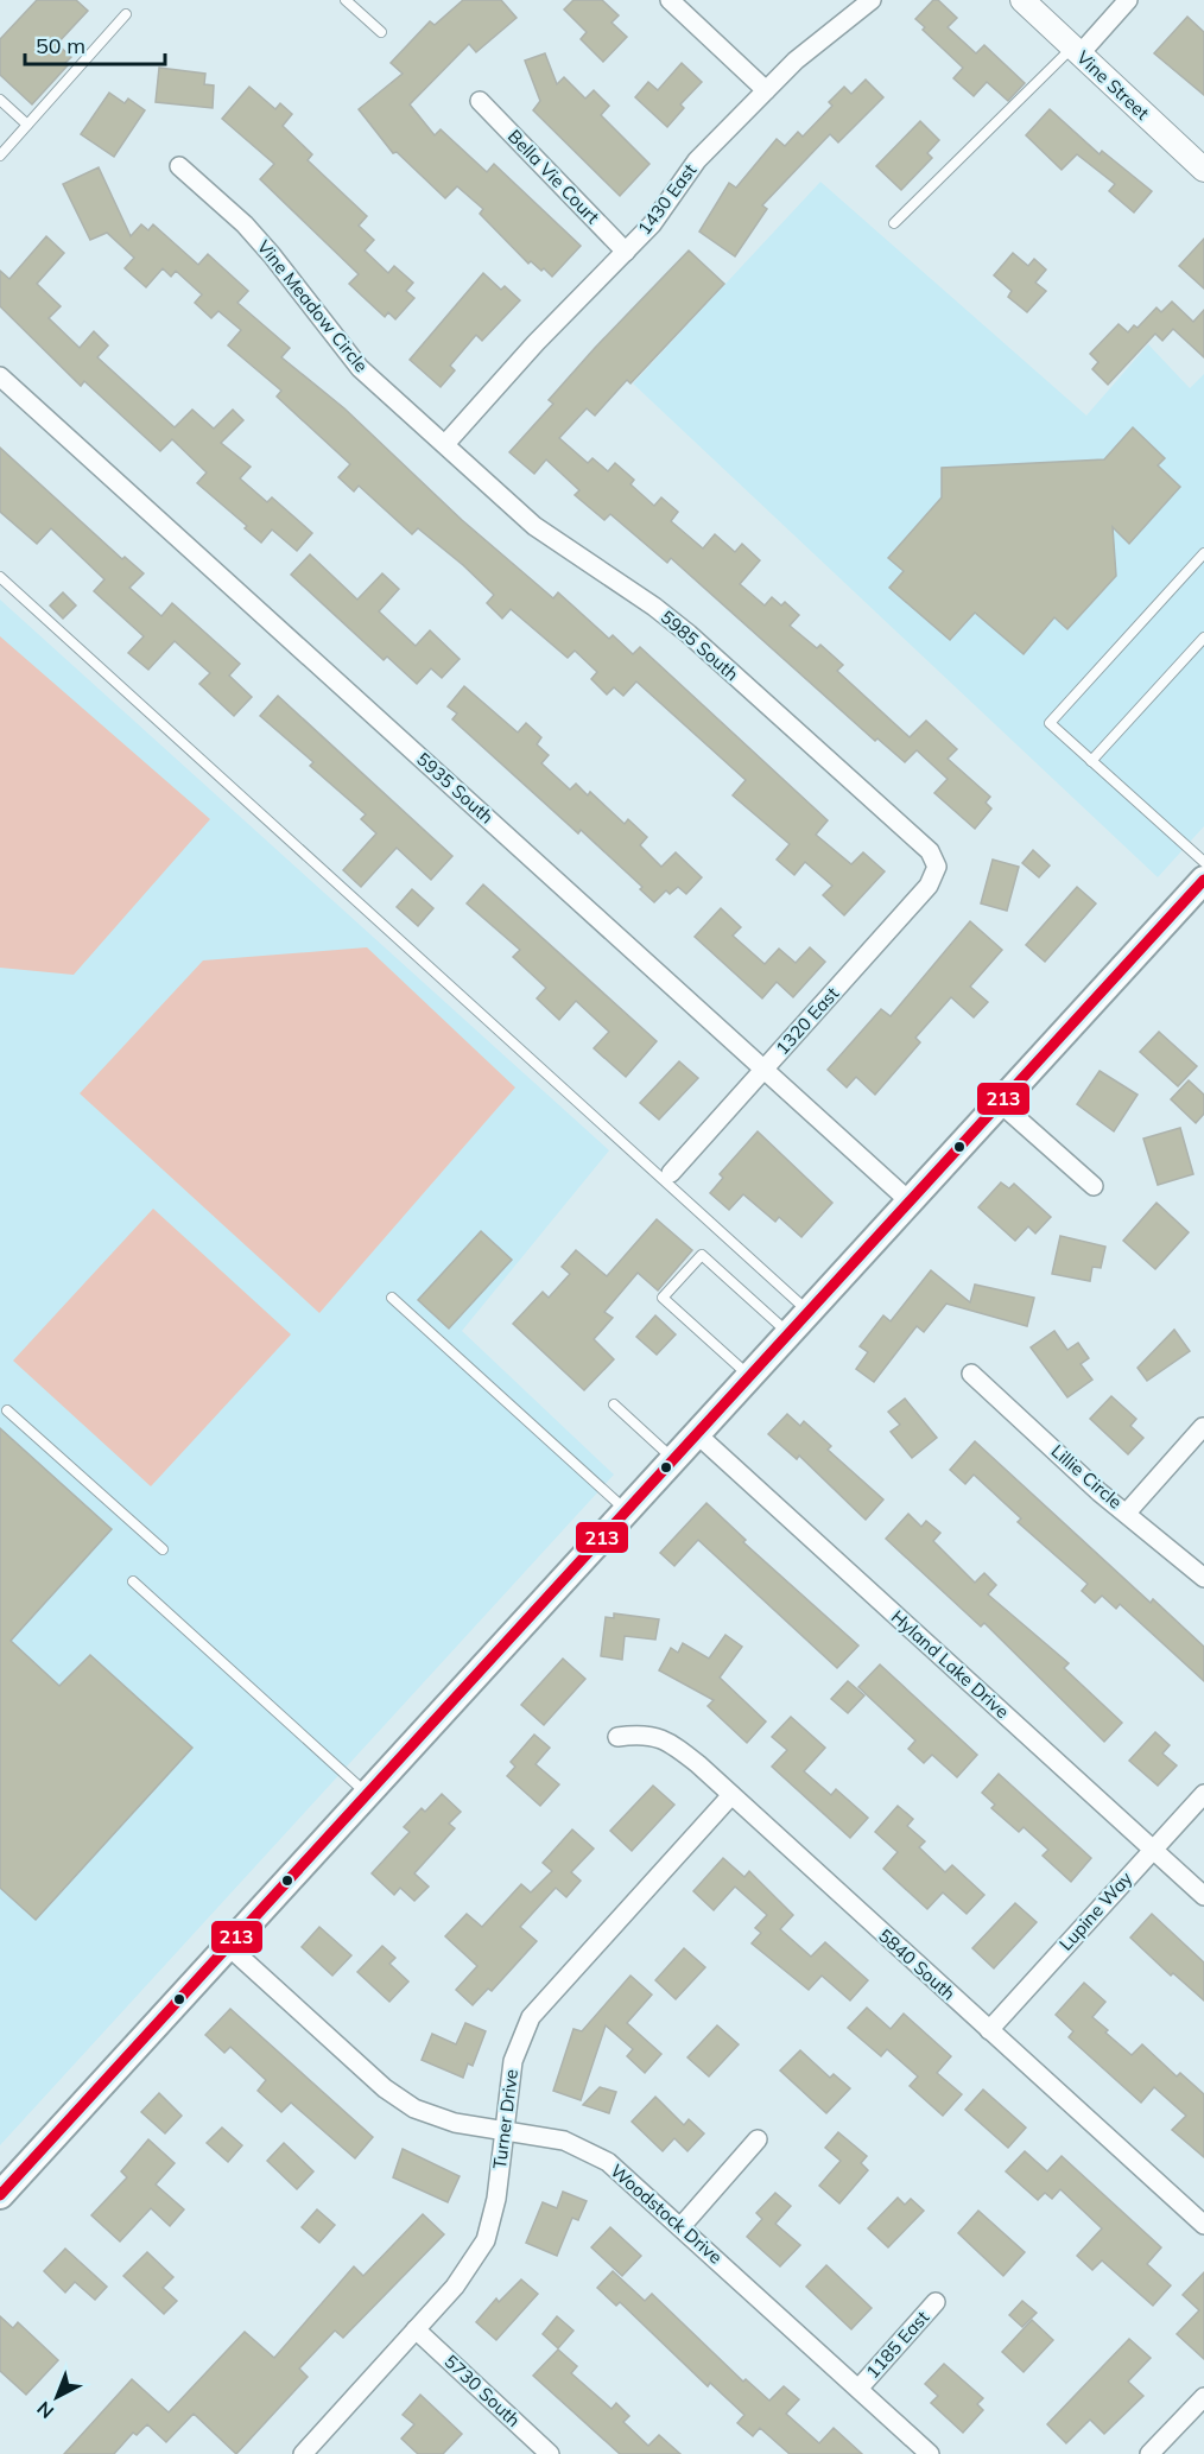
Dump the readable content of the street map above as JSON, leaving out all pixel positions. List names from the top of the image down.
{
  "streets": {
    "street": [
      "Vine Street",
      "Bella Vie Court",
      "1430 East",
      "Vine Meadow Circle",
      "5985 South",
      "5935 South",
      "1320 East",
      "Lillie Circle",
      "Hyland Lake Drive",
      "Lupine Way",
      "5840 South",
      "Turner Drive",
      "Woodstock Drive",
      "1185 East",
      "5730 South"
    ]
  },
  "crossings": [
    ["Bella Vie Court", "1430 East"],
    ["1430 East", "Vine Meadow Circle"],
    ["1430 East", "5985 South"],
    ["Vine Meadow Circle", "5985 South"],
    ["5985 South", "1320 East"],
    ["5935 South", "1320 East"],
    ["Hyland Lake Drive", "Lupine Way"],
    ["Lupine Way", "5840 South"],
    ["5840 South", "Turner Drive"],
    ["Turner Drive", "Woodstock Drive"],
    ["Turner Drive", "5730 South"],
    ["Woodstock Drive", "1185 East"]
  ],
  "lines": ["transit line 213"],
  "scale_bar": "50 m",
  "north": "bottom left"
}
